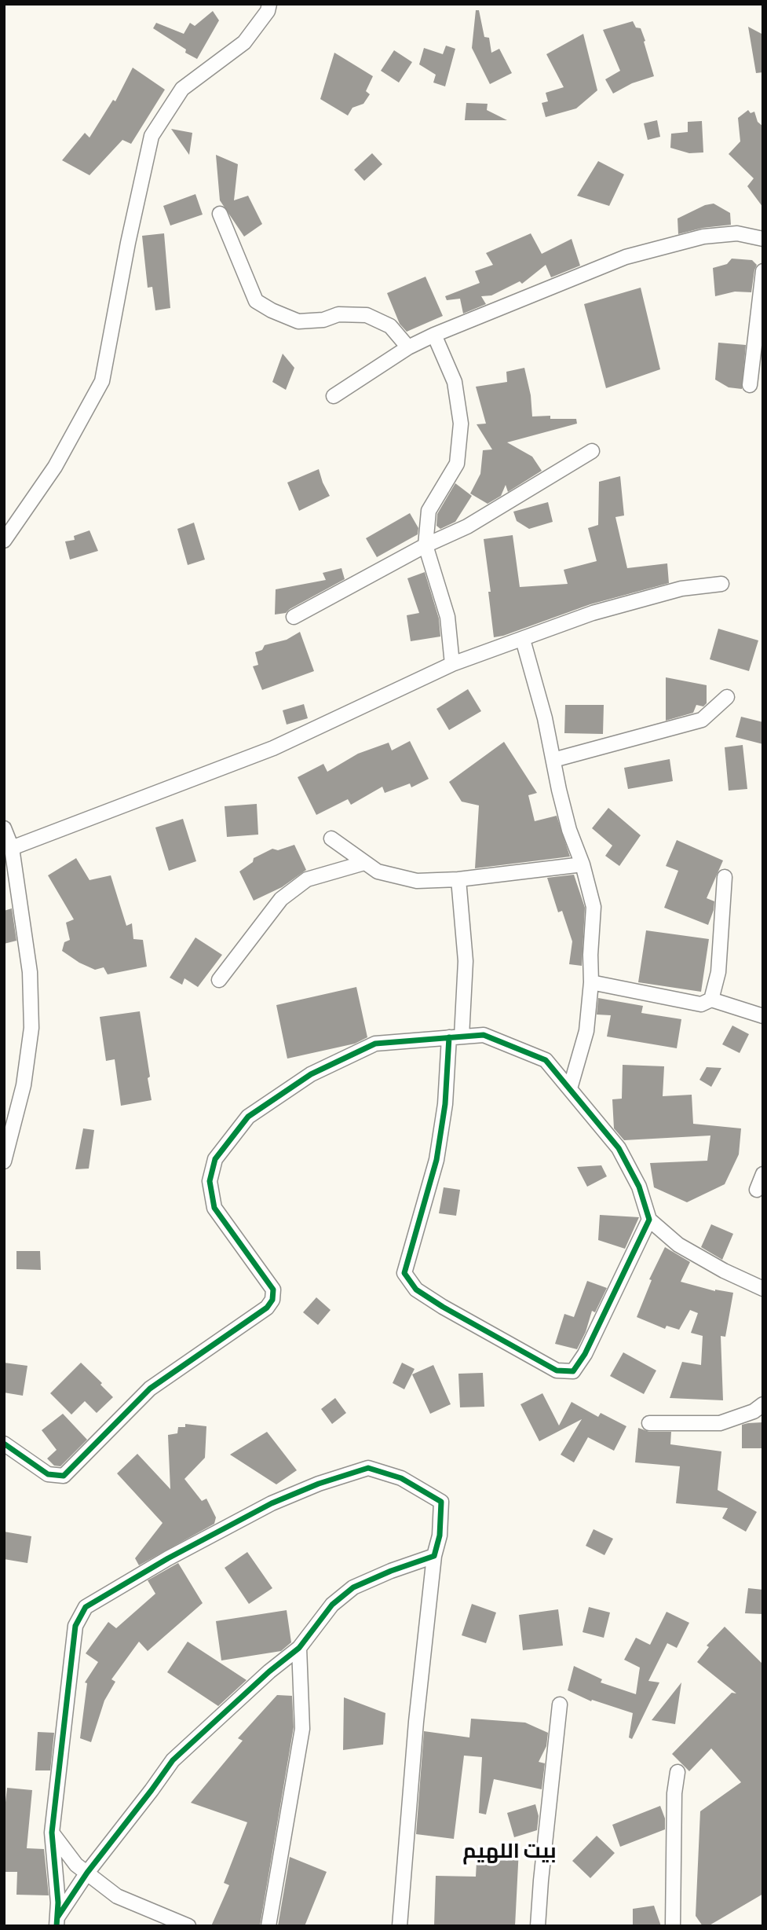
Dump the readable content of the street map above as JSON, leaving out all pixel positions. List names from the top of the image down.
{
  "districts": ["بيت اللهيم"]
}
